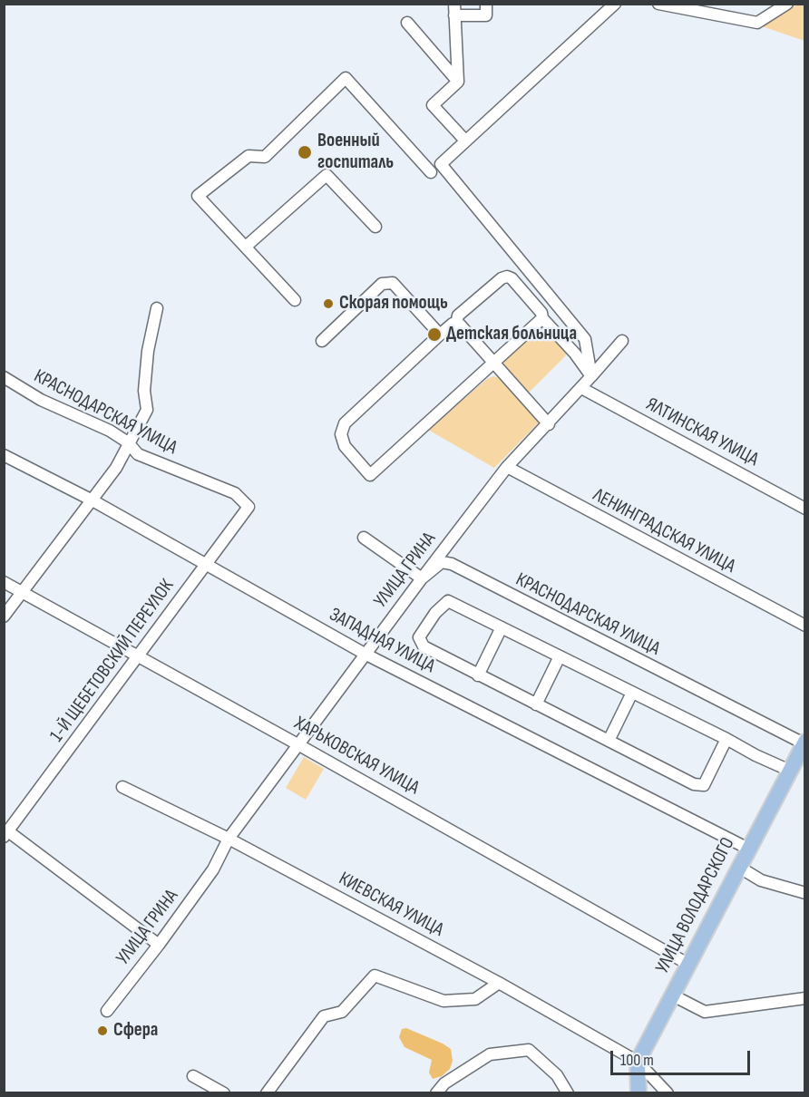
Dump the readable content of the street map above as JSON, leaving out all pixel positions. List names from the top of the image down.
{
  "streets": {
    "main road": ["УЛИЦА ВОЛОДАРСКОГО"],
    "street": [
      "КРАСНОДАРСКАЯ УЛИЦА",
      "ЯЛТИНСКАЯ УЛИЦА",
      "ЛЕНИНГРАДСКАЯ УЛИЦА",
      "УЛИЦА ГРИНА",
      "ЗАПАДНАЯ УЛИЦА",
      "1-Й ЩЕБЕТОВСКИЙ ПЕРЕУЛОК",
      "ХАРЬКОВСКАЯ УЛИЦА",
      "КИЕВСКАЯ УЛИЦА"
    ]
  },
  "crossings": [
    ["КРАСНОДАРСКАЯ УЛИЦА", "УЛИЦА ГРИНА"],
    ["КРАСНОДАРСКАЯ УЛИЦА", "1-Й ЩЕБЕТОВСКИЙ ПЕРЕУЛОК"],
    ["КРАСНОДАРСКАЯ УЛИЦА", "УЛИЦА ВОЛОДАРСКОГО"],
    ["ЯЛТИНСКАЯ УЛИЦА", "УЛИЦА ГРИНА"],
    ["ЛЕНИНГРАДСКАЯ УЛИЦА", "УЛИЦА ГРИНА"],
    ["УЛИЦА ГРИНА", "ЗАПАДНАЯ УЛИЦА"],
    ["УЛИЦА ГРИНА", "ХАРЬКОВСКАЯ УЛИЦА"],
    ["УЛИЦА ГРИНА", "КИЕВСКАЯ УЛИЦА"],
    ["ЗАПАДНАЯ УЛИЦА", "1-Й ЩЕБЕТОВСКИЙ ПЕРЕУЛОК"],
    ["ЗАПАДНАЯ УЛИЦА", "УЛИЦА ВОЛОДАРСКОГО"],
    ["1-Й ЩЕБЕТОВСКИЙ ПЕРЕУЛОК", "ХАРЬКОВСКАЯ УЛИЦА"],
    ["ХАРЬКОВСКАЯ УЛИЦА", "УЛИЦА ВОЛОДАРСКОГО"],
    ["КИЕВСКАЯ УЛИЦА", "УЛИЦА ВОЛОДАРСКОГО"]
  ],
  "places": [
    "Военный госпиталь",
    "Скорая помощь",
    "Детская больница",
    "Сфера"
  ],
  "scale_bar": "100 m"
}
